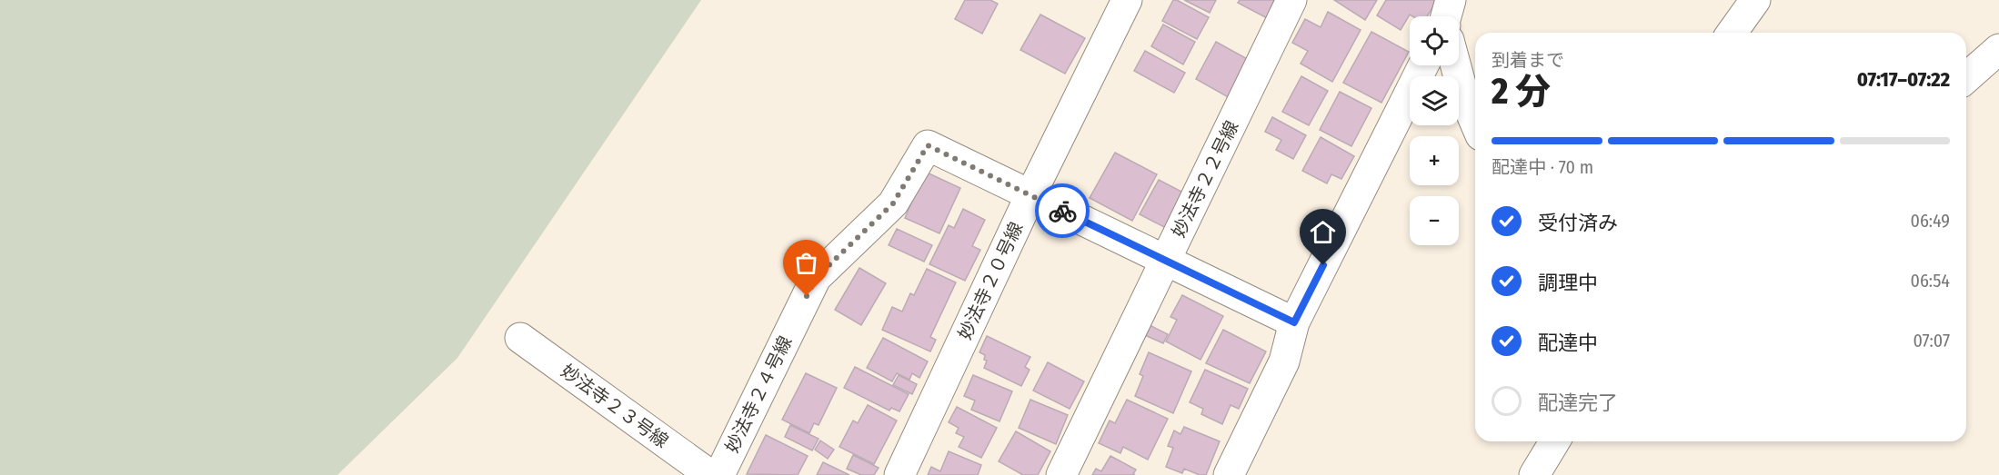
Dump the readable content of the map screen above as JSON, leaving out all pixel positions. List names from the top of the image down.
{
  "streets": {
    "street": [
      "妙法寺２２号線",
      "妙法寺２０号線",
      "妙法寺２４号線",
      "妙法寺２３号線"
    ]
  },
  "crossings": [
    ["妙法寺２２号線", "妙法寺２４号線"],
    ["妙法寺２０号線", "妙法寺２４号線"]
  ],
  "page": {
    "map_buttons": ["+", "−"],
    "heading": ["2 分", "到着まで", "07:17–07:22"],
    "bar": "配達中 · 70 m",
    "list": [
      ["受付済み", "06:49"],
      ["調理中", "06:54"],
      ["配達中", "07:07"],
      "配達完了"
    ]
  }
}
